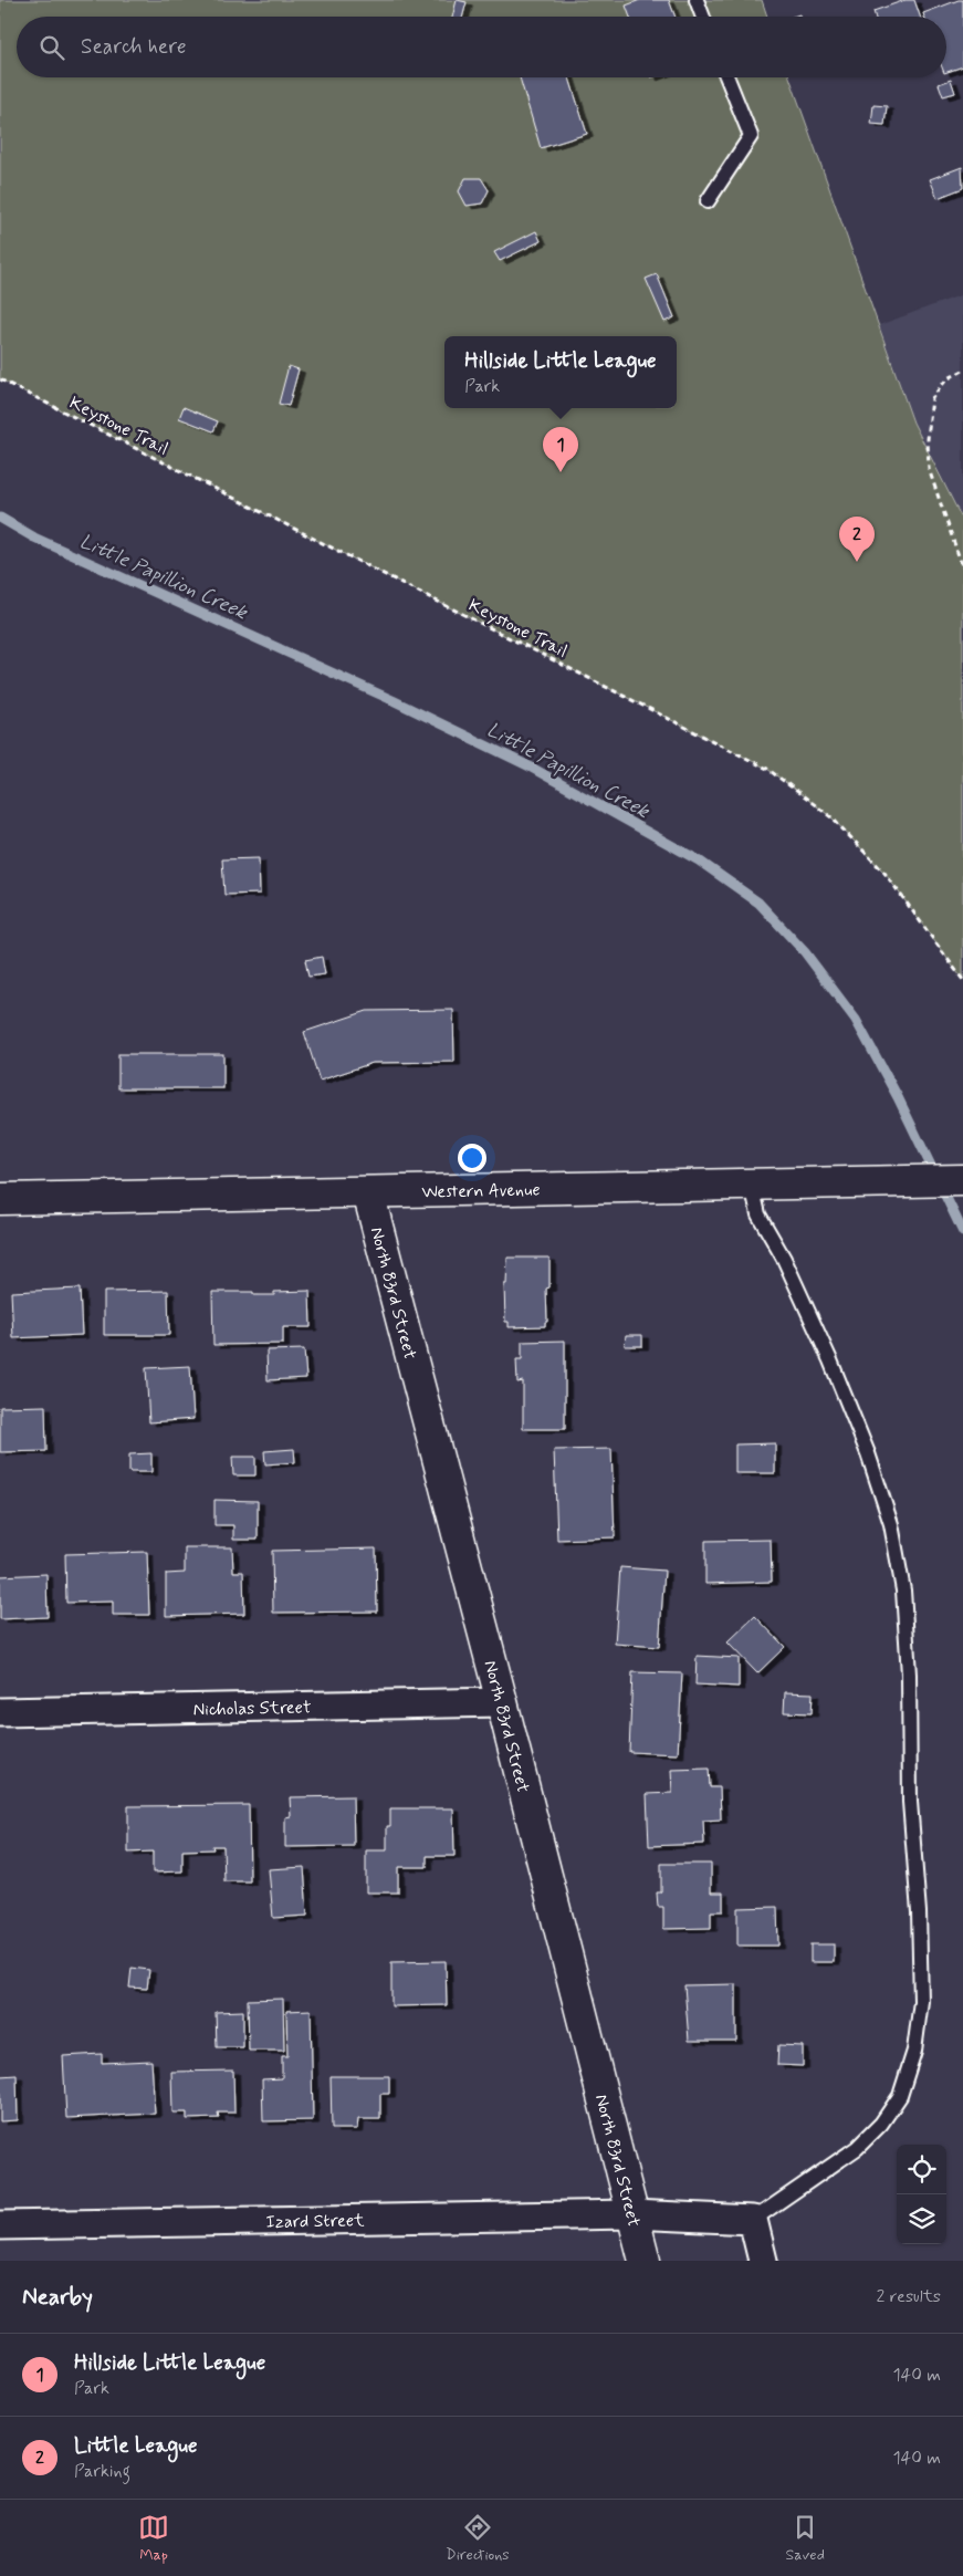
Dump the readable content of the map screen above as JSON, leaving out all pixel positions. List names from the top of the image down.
{
  "streets": {
    "street": [
      "Western Avenue",
      "North 83rd Street",
      "Nicholas Street",
      "Izard Street"
    ],
    "path": ["Keystone Trail"]
  },
  "crossings": [
    ["Western Avenue", "North 83rd Street"],
    ["North 83rd Street", "Nicholas Street"],
    ["North 83rd Street", "Izard Street"]
  ],
  "water": ["Little Papillion Creek"],
  "page": {
    "search": "Search here",
    "popup": ["Hillside Little League", "Park"],
    "pins": ["1", "2"],
    "heading": ["Nearby", "2 results"],
    "list": [
      {
        "mark": "1",
        "name": "Hillside Little League",
        "note": "Park",
        "value": "140 m"
      },
      {
        "mark": "2",
        "name": "Little League",
        "note": "Parking",
        "value": "140 m"
      }
    ],
    "nav": ["Map", "Directions", "Saved"]
  }
}
